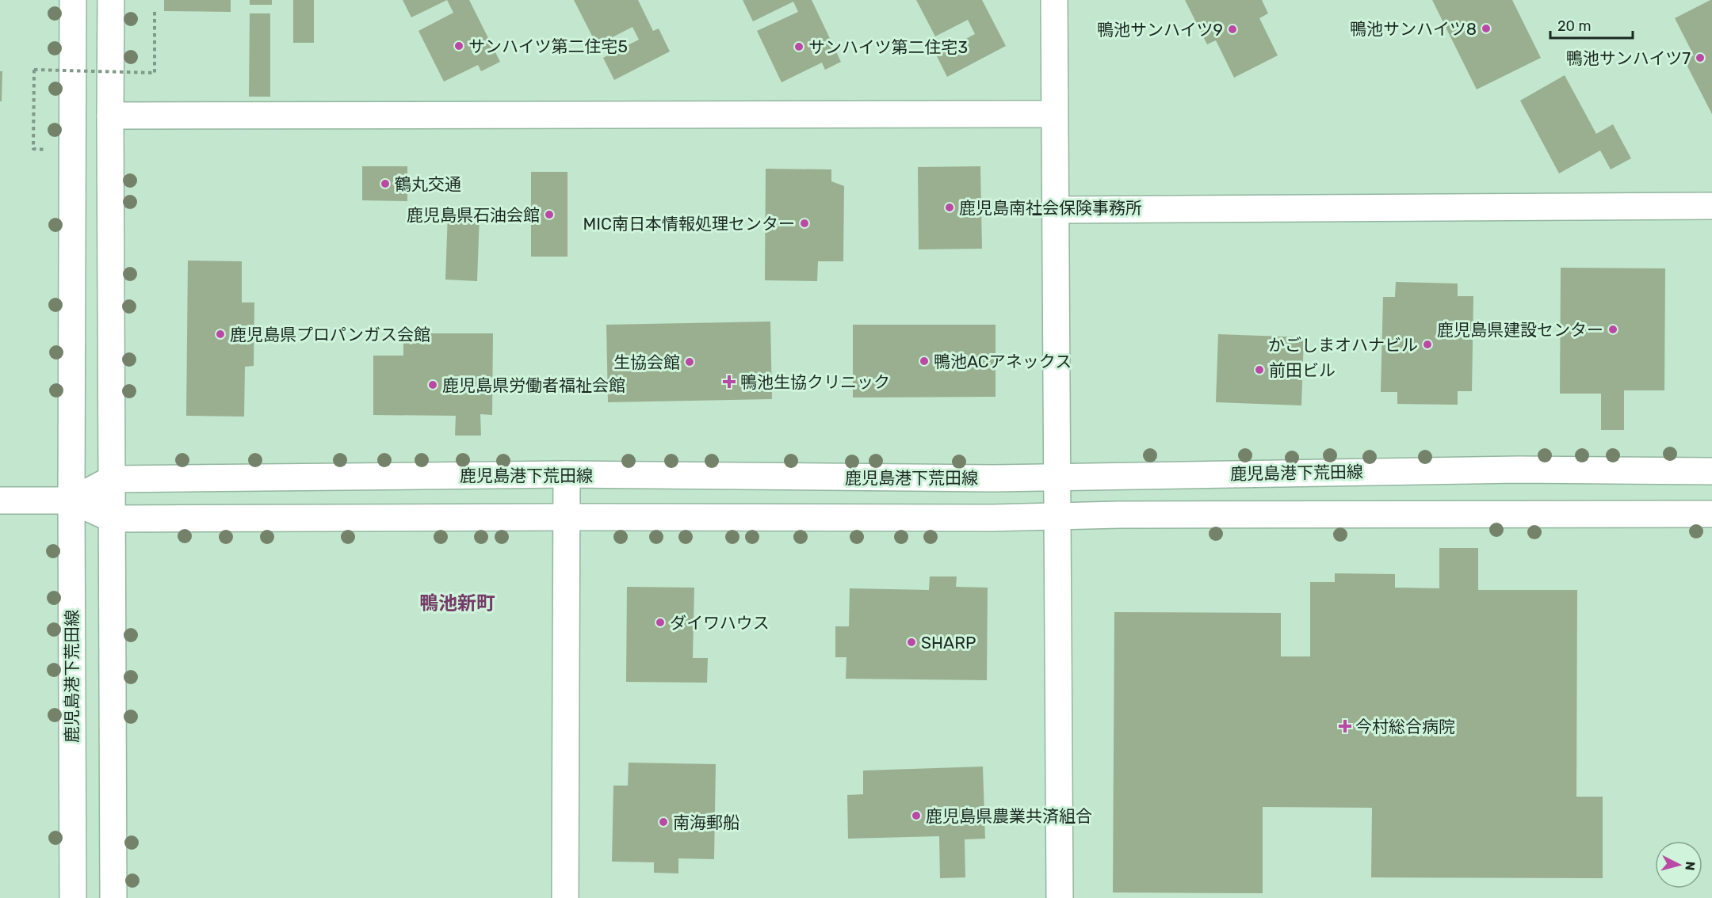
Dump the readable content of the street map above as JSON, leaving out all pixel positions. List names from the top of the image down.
{
  "streets": {
    "main road": ["鹿児島港下荒田線"]
  },
  "districts": ["鴨池新町"],
  "places": {
    "other": [
      "鴨池サンハイツ8",
      "鴨池サンハイツ9",
      "サンハイツ第二住宅5",
      "サンハイツ第二住宅3",
      "鴨池サンハイツ7",
      "鶴丸交通",
      "鹿児島南社会保険事務所",
      "鹿児島県石油会館",
      "MIC南日本情報処理センター",
      "鹿児島県建設センター",
      "鹿児島県プロパンガス会館",
      "かごしまオハナビル",
      "鴨池ACアネックス",
      "生協会館",
      "前田ビル",
      "鹿児島県労働者福祉会館",
      "ダイワハウス",
      "SHARP",
      "鹿児島県農業共済組合",
      "南海郵船"
    ],
    "health": ["鴨池生協クリニック", "今村総合病院"]
  },
  "scale_bar": "20 m",
  "north": "right"
}
